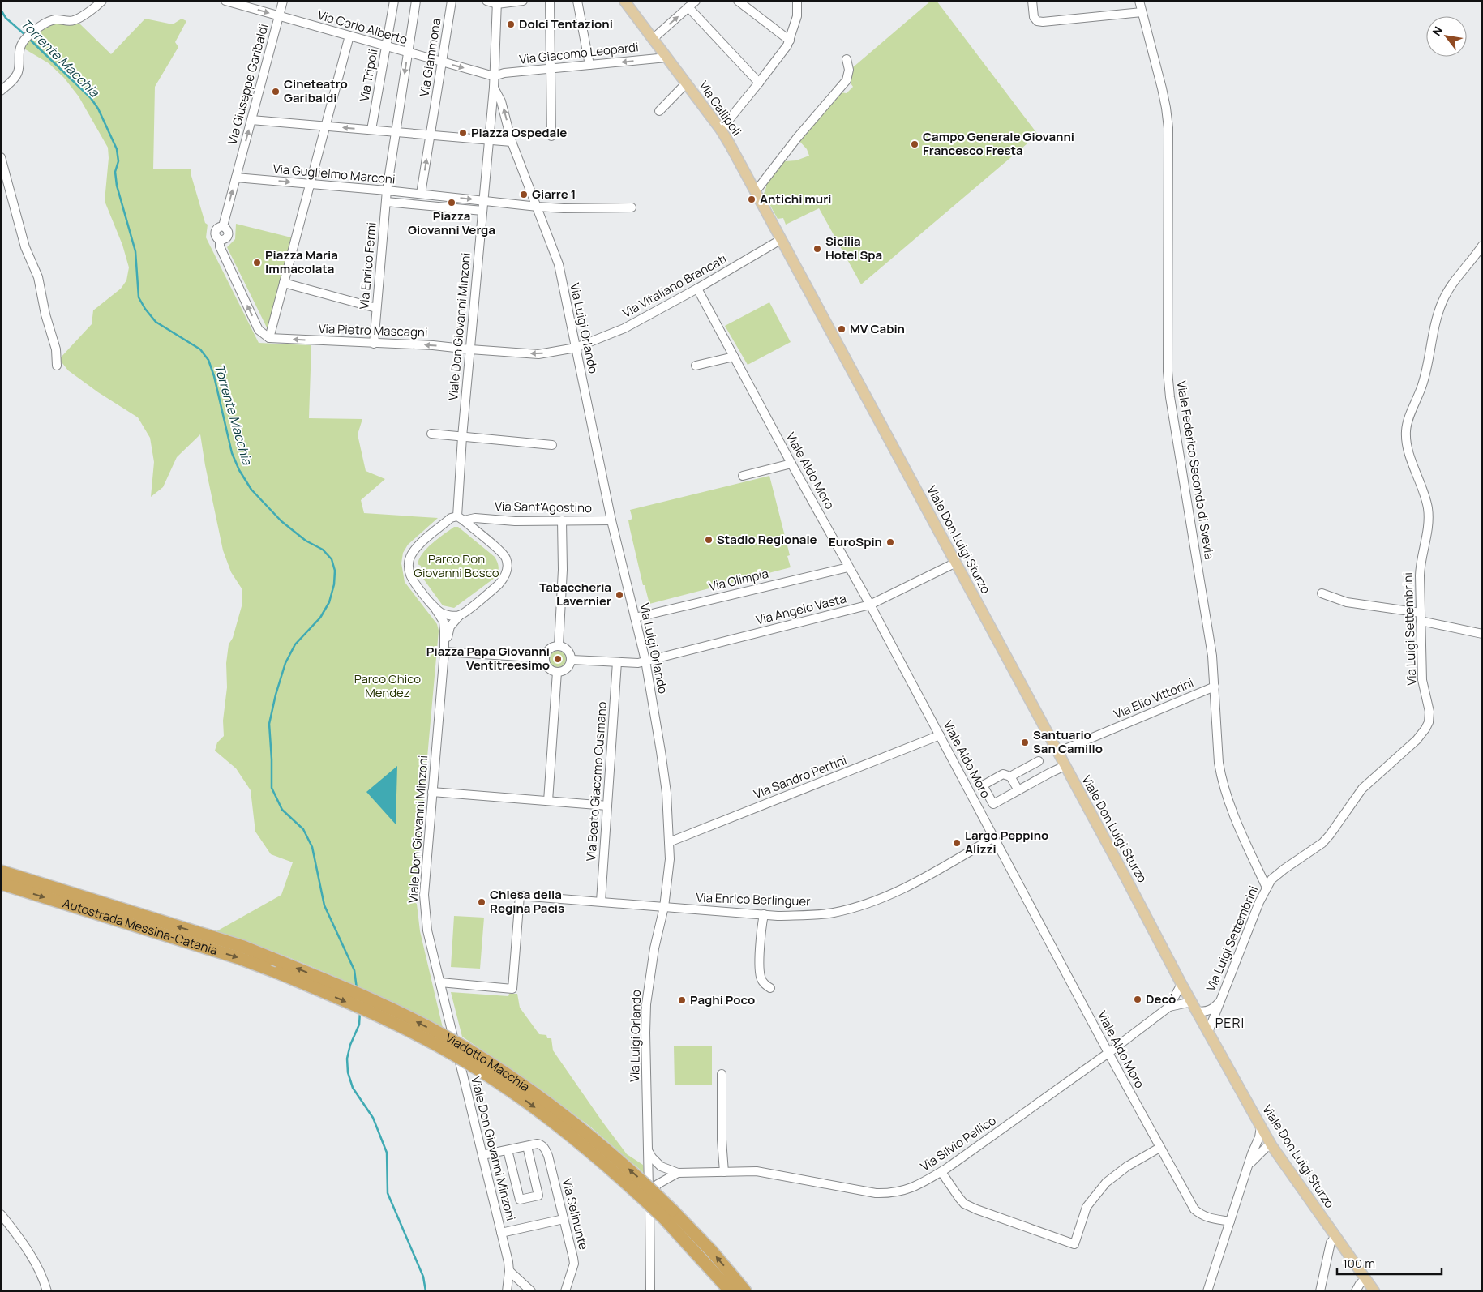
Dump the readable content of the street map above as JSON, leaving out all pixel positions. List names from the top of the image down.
{
  "streets": {
    "highway": ["Autostrada Messina-Catania", "Viadotto Macchia"],
    "main road": ["Via Callipoli", "Viale Don Luigi Sturzo"],
    "street": [
      "Via Carlo Alberto",
      "Via Giacomo Leopardi",
      "Via Giammona",
      "Via Tripoli",
      "Via Giuseppe Garibaldi",
      "Via Guglielmo Marconi",
      "Via Enrico Fermi",
      "Via Vitaliano Brancati",
      "Viale Don Giovanni Minzoni",
      "Via Luigi Orlando",
      "Via Pietro Mascagni",
      "Viale Federico Secondo di Svevia",
      "Viale Aldo Moro",
      "Via Sant'Agostino",
      "Via Olimpia",
      "Via Angelo Vasta",
      "Via Luigi Settembrini",
      "Via Elio Vittorini",
      "Via Sandro Pertini",
      "Via Beato Giacomo Cusmano",
      "Via Enrico Berlinguer",
      "Via Silvio Pellico",
      "Via Selinunte"
    ]
  },
  "crossings": [
    ["Via Carlo Alberto", "Via Giacomo Leopardi"],
    ["Via Carlo Alberto", "Via Giammona"],
    ["Via Carlo Alberto", "Via Tripoli"],
    ["Via Carlo Alberto", "Via Giuseppe Garibaldi"],
    ["Via Carlo Alberto", "Via Enrico Fermi"],
    ["Via Carlo Alberto", "Viale Don Giovanni Minzoni"],
    ["Via Giacomo Leopardi", "Via Callipoli"],
    ["Via Giacomo Leopardi", "Viale Don Giovanni Minzoni"],
    ["Via Giuseppe Garibaldi", "Via Guglielmo Marconi"],
    ["Via Giuseppe Garibaldi", "Via Pietro Mascagni"],
    ["Via Callipoli", "Via Vitaliano Brancati"],
    ["Via Callipoli", "Viale Don Luigi Sturzo"],
    ["Via Guglielmo Marconi", "Via Enrico Fermi"],
    ["Via Guglielmo Marconi", "Viale Don Giovanni Minzoni"],
    ["Via Enrico Fermi", "Via Pietro Mascagni"],
    ["Via Vitaliano Brancati", "Viale Don Giovanni Minzoni"],
    ["Via Vitaliano Brancati", "Via Luigi Orlando"],
    ["Via Vitaliano Brancati", "Via Pietro Mascagni"],
    ["Via Vitaliano Brancati", "Viale Aldo Moro"],
    ["Via Vitaliano Brancati", "Viale Don Luigi Sturzo"],
    ["Viale Don Giovanni Minzoni", "Via Luigi Orlando"],
    ["Viale Don Giovanni Minzoni", "Via Pietro Mascagni"],
    ["Viale Don Giovanni Minzoni", "Via Sant'Agostino"],
    ["Viale Don Giovanni Minzoni", "Via Enrico Berlinguer"],
    ["Via Luigi Orlando", "Via Sant'Agostino"],
    ["Via Luigi Orlando", "Via Olimpia"],
    ["Via Luigi Orlando", "Via Angelo Vasta"],
    ["Via Luigi Orlando", "Via Sandro Pertini"],
    ["Via Luigi Orlando", "Via Enrico Berlinguer"],
    ["Via Luigi Orlando", "Via Silvio Pellico"],
    ["Viale Federico Secondo di Svevia", "Via Luigi Settembrini"],
    ["Viale Federico Secondo di Svevia", "Via Elio Vittorini"],
    ["Viale Aldo Moro", "Via Olimpia"],
    ["Viale Aldo Moro", "Via Angelo Vasta"],
    ["Viale Aldo Moro", "Via Sandro Pertini"],
    ["Viale Aldo Moro", "Via Enrico Berlinguer"],
    ["Viale Aldo Moro", "Via Silvio Pellico"],
    ["Viale Don Luigi Sturzo", "Via Angelo Vasta"],
    ["Viale Don Luigi Sturzo", "Via Luigi Settembrini"],
    ["Viale Don Luigi Sturzo", "Via Elio Vittorini"],
    ["Via Angelo Vasta", "Via Beato Giacomo Cusmano"],
    ["Via Beato Giacomo Cusmano", "Via Enrico Berlinguer"],
    ["Autostrada Messina-Catania", "Viadotto Macchia"]
  ],
  "one_way": ["Via Giacomo Leopardi"],
  "districts": ["PERI"],
  "water": ["Torrente Macchia"],
  "parks": ["Parco Don Giovanni Bosco", "Parco Chico Mendez"],
  "places": [
    "Dolci Tentazioni",
    "Cineteatro Garibaldi",
    "Piazza Ospedale",
    "Campo Generale Giovanni Francesco Fresta",
    "Giarre 1",
    "Antichi muri",
    "Piazza Giovanni Verga",
    "Sicilia Hotel Spa",
    "Piazza Maria Immacolata",
    "MV Cabin",
    "Stadio Regionale",
    "EuroSpin",
    "Tabaccheria Lavernier",
    "Piazza Papa Giovanni Ventitreesimo",
    "Santuario San Camillo",
    "Largo Peppino Alizzi",
    "Chiesa della Regina Pacis",
    "Decò",
    "Paghi Poco"
  ],
  "scale_bar": "100 m",
  "north": "top left"
}
